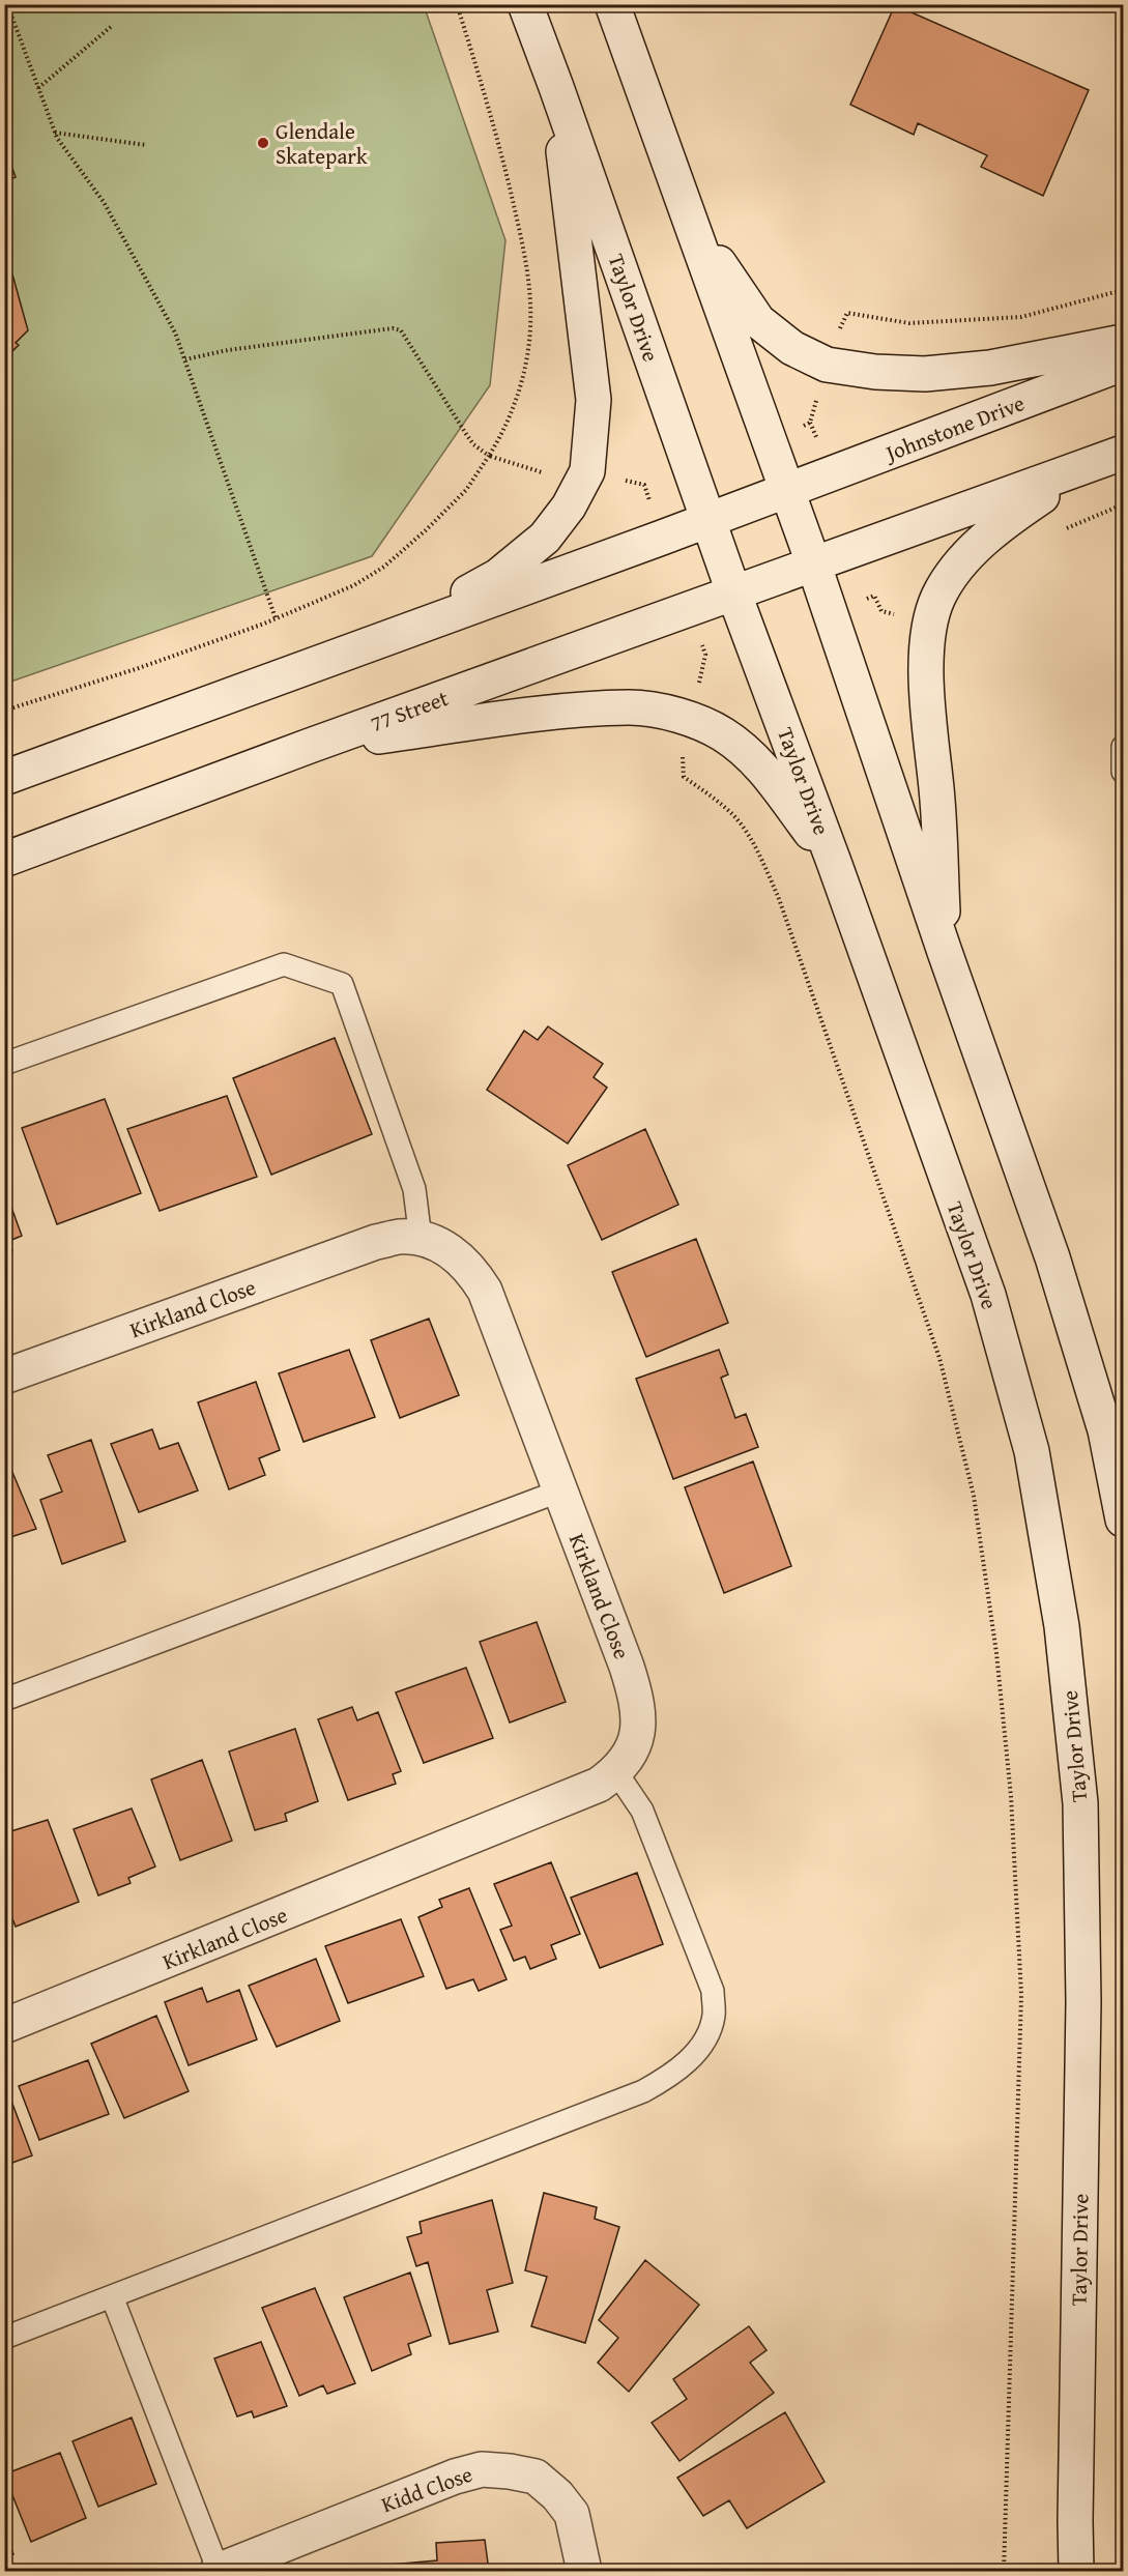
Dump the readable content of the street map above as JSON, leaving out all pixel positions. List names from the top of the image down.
{
  "streets": {
    "main road": [
      "Taylor Drive",
      "Johnstone Drive",
      "77 Street",
      "Kirkland Close",
      "Kidd Close"
    ]
  },
  "crossings": [
    ["Taylor Drive", "77 Street"]
  ],
  "places": ["Glendale Skatepark"]
}
